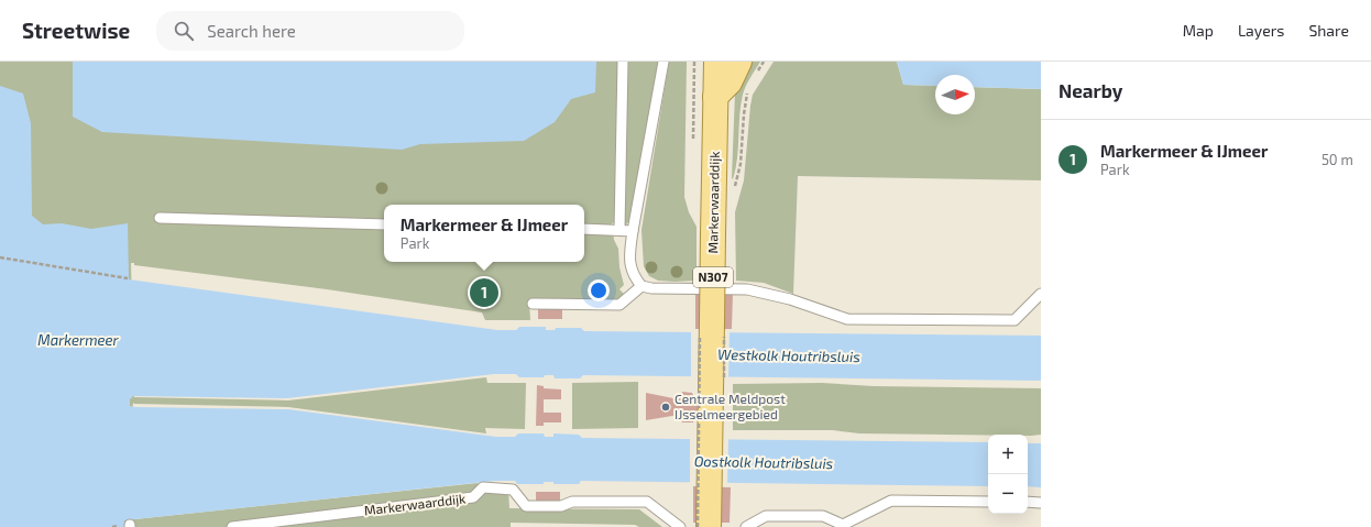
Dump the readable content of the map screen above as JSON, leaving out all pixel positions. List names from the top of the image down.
{
  "streets": {
    "main road": ["Markerwaarddijk", "N307"]
  },
  "water": ["Markermeer", "Westkolk Houtribsluis", "Oostkolk Houtribsluis"],
  "places": ["Centrale Meldpost IJsselmeergebied"],
  "north": "right",
  "page": {
    "header": "Streetwise",
    "search": "Search here",
    "nav": ["Map", "Layers", "Share"],
    "heading": "Nearby",
    "list": [
      {
        "mark": "1",
        "name": "Markermeer & IJmeer",
        "note": "Park",
        "value": "50 m"
      }
    ],
    "popup": ["Markermeer & IJmeer", "Park"],
    "pins": "1",
    "map_buttons": ["+", "−"]
  }
}
